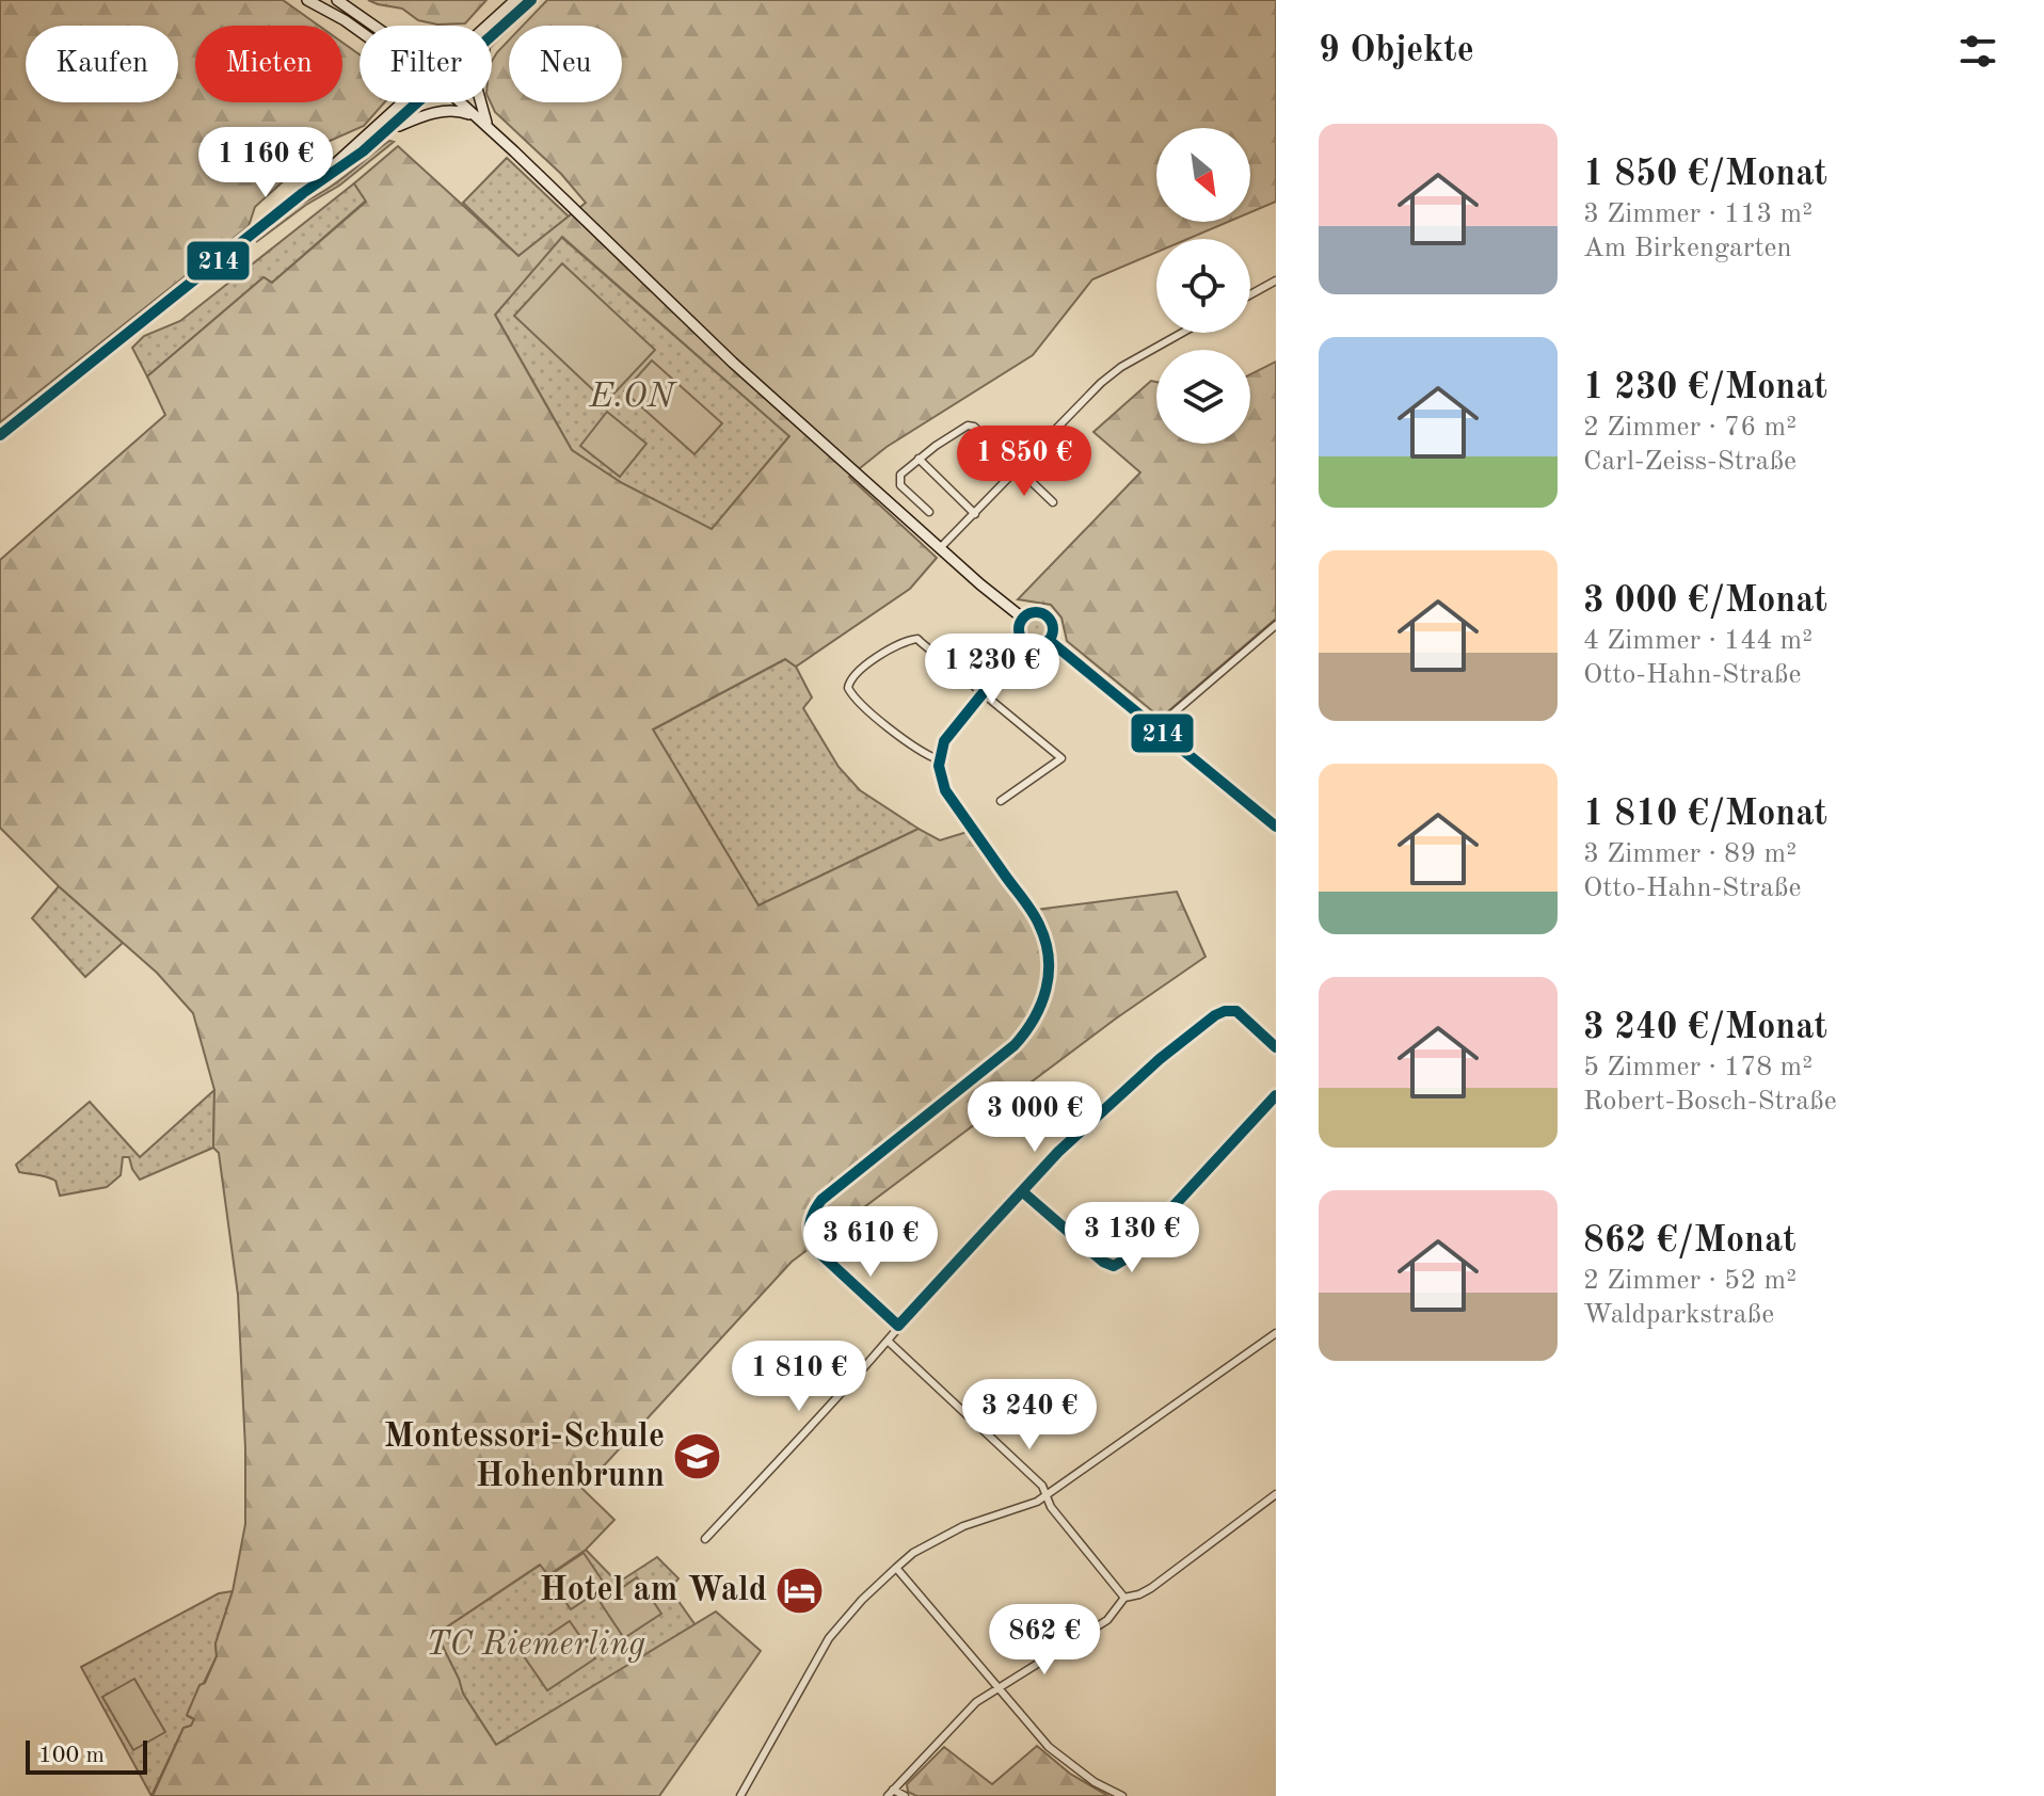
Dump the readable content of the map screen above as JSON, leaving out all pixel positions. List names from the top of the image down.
{
  "parks": ["E.ON", "TC Riemerling"],
  "places": {
    "school or university": ["Montessori-Schule Hohenbrunn"],
    "hotel": ["Hotel am Wald"]
  },
  "lines": ["transit line 214"],
  "scale_bar": "100 m",
  "north": "bottom right",
  "page": {
    "heading": "9 Objekte",
    "chip": [
      "Kaufen",
      "Mieten",
      "Filter",
      "Neu"
    ],
    "list": [
      {
        "name": "1 850 €/Monat",
        "note": "3 Zimmer · 113 m² · Am Birkengarten"
      },
      {
        "name": "1 230 €/Monat",
        "note": "2 Zimmer · 76 m² · Carl-Zeiss-Straße"
      },
      {
        "name": "3 000 €/Monat",
        "note": "4 Zimmer · 144 m² · Otto-Hahn-Straße"
      },
      {
        "name": "1 810 €/Monat",
        "note": "3 Zimmer · 89 m² · Otto-Hahn-Straße"
      },
      {
        "name": "3 240 €/Monat",
        "note": "5 Zimmer · 178 m² · Robert-Bosch-Straße"
      },
      {
        "name": "862 €/Monat",
        "note": "2 Zimmer · 52 m² · Waldparkstraße"
      }
    ],
    "price": [
      "1 160 €",
      "1 850 €",
      "1 230 €",
      "3 000 €",
      "3 130 €",
      "3 610 €",
      "1 810 €",
      "3 240 €",
      "862 €"
    ],
    "scale": "100 m"
  }
}
